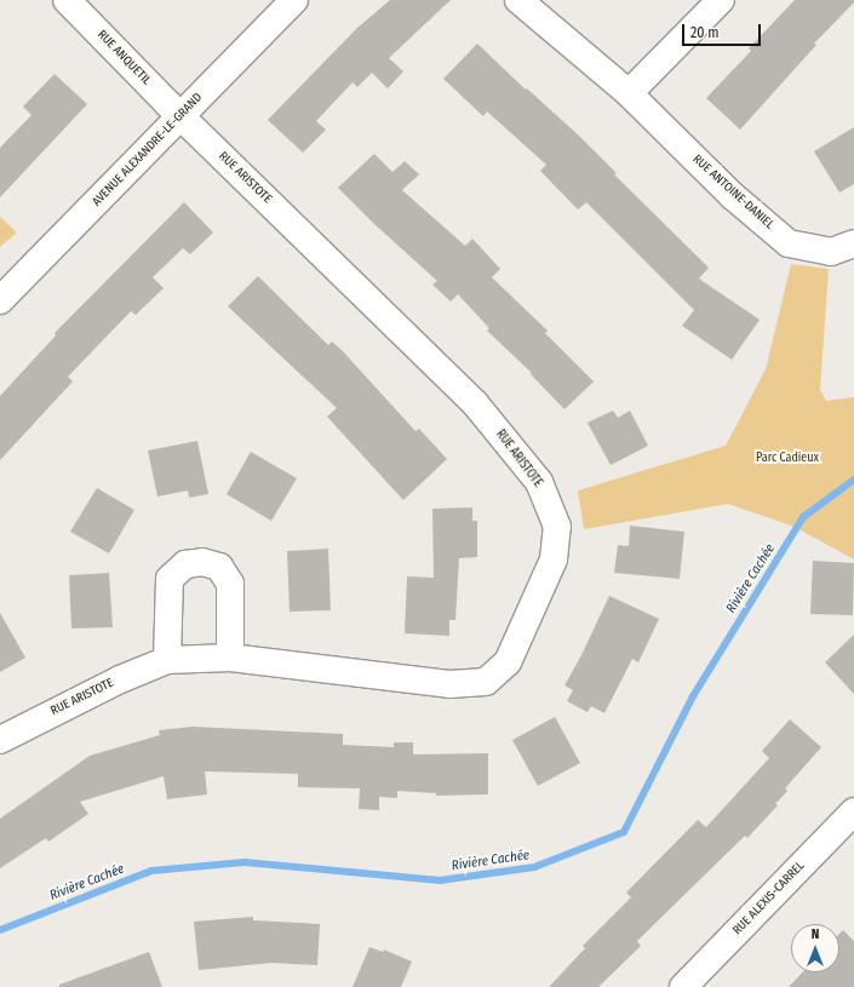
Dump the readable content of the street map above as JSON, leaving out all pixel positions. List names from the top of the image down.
{
  "streets": {
    "street": [
      "RUE ANQUETIL",
      "AVENUE ALEXANDRE-LE-GRAND",
      "RUE ARISTOTE",
      "RUE ANTOINE-DANIEL",
      "RUE ALEXIS-CARREL"
    ]
  },
  "crossings": [
    ["RUE ANQUETIL", "AVENUE ALEXANDRE-LE-GRAND"],
    ["RUE ANQUETIL", "RUE ARISTOTE"],
    ["AVENUE ALEXANDRE-LE-GRAND", "RUE ARISTOTE"]
  ],
  "water": ["Rivière Cachée"],
  "parks": ["Parc Cadieux"],
  "scale_bar": "20 m",
  "north": "top"
}
